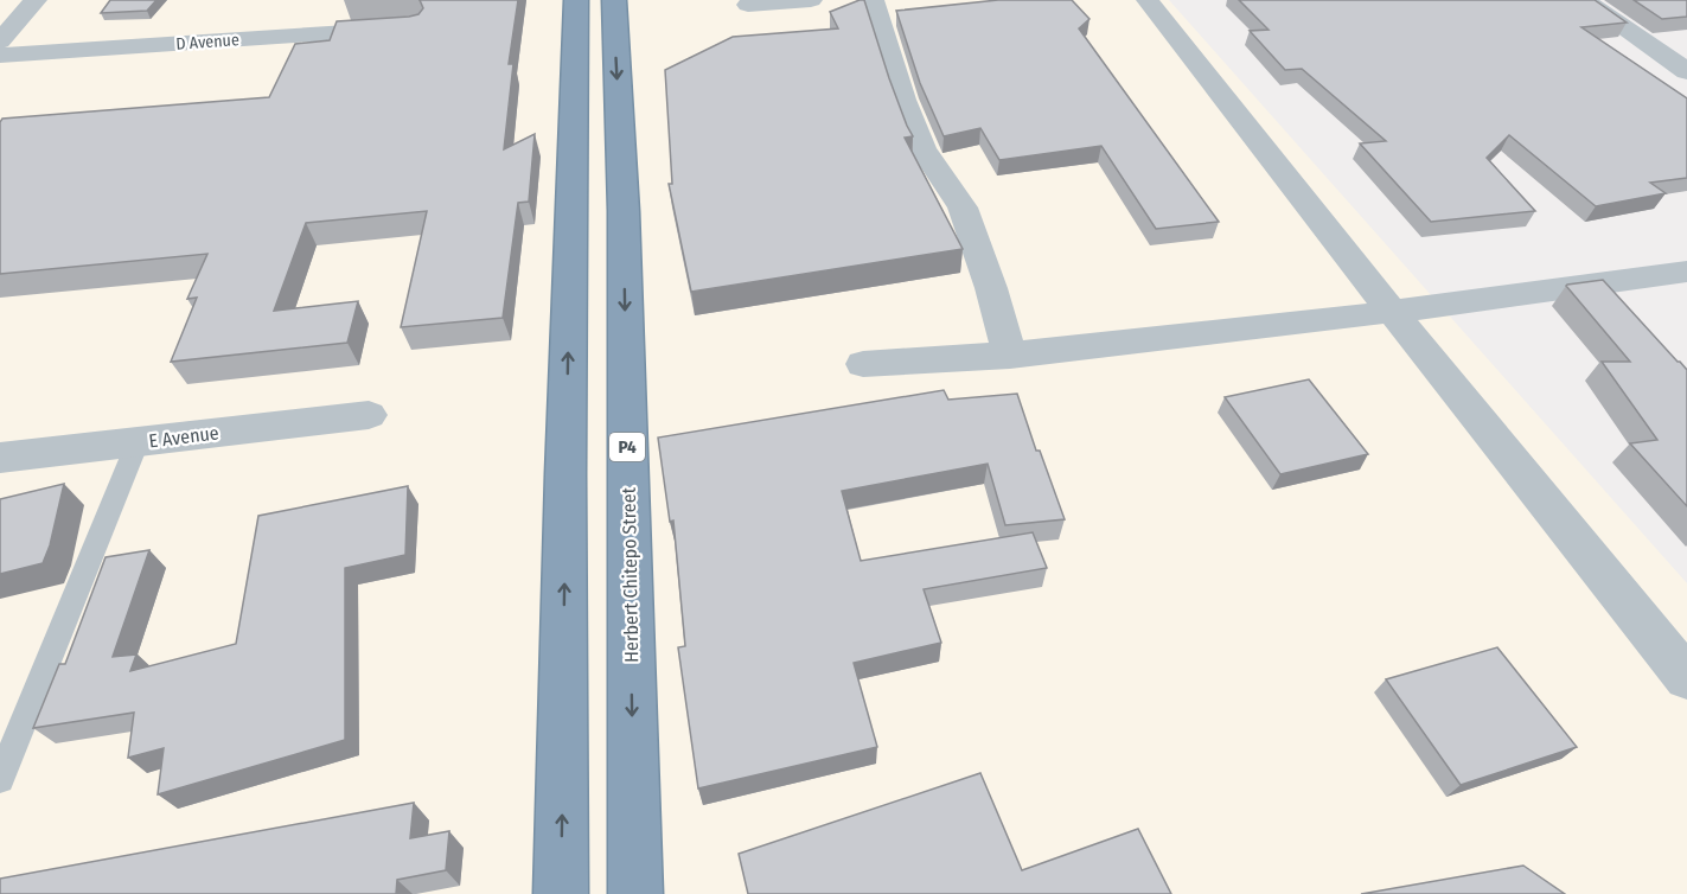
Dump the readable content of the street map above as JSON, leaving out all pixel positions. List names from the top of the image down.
{
  "streets": {
    "highway": ["P4", "Herbert Chitepo Street"],
    "street": ["D Avenue", "E Avenue"]
  }
}
